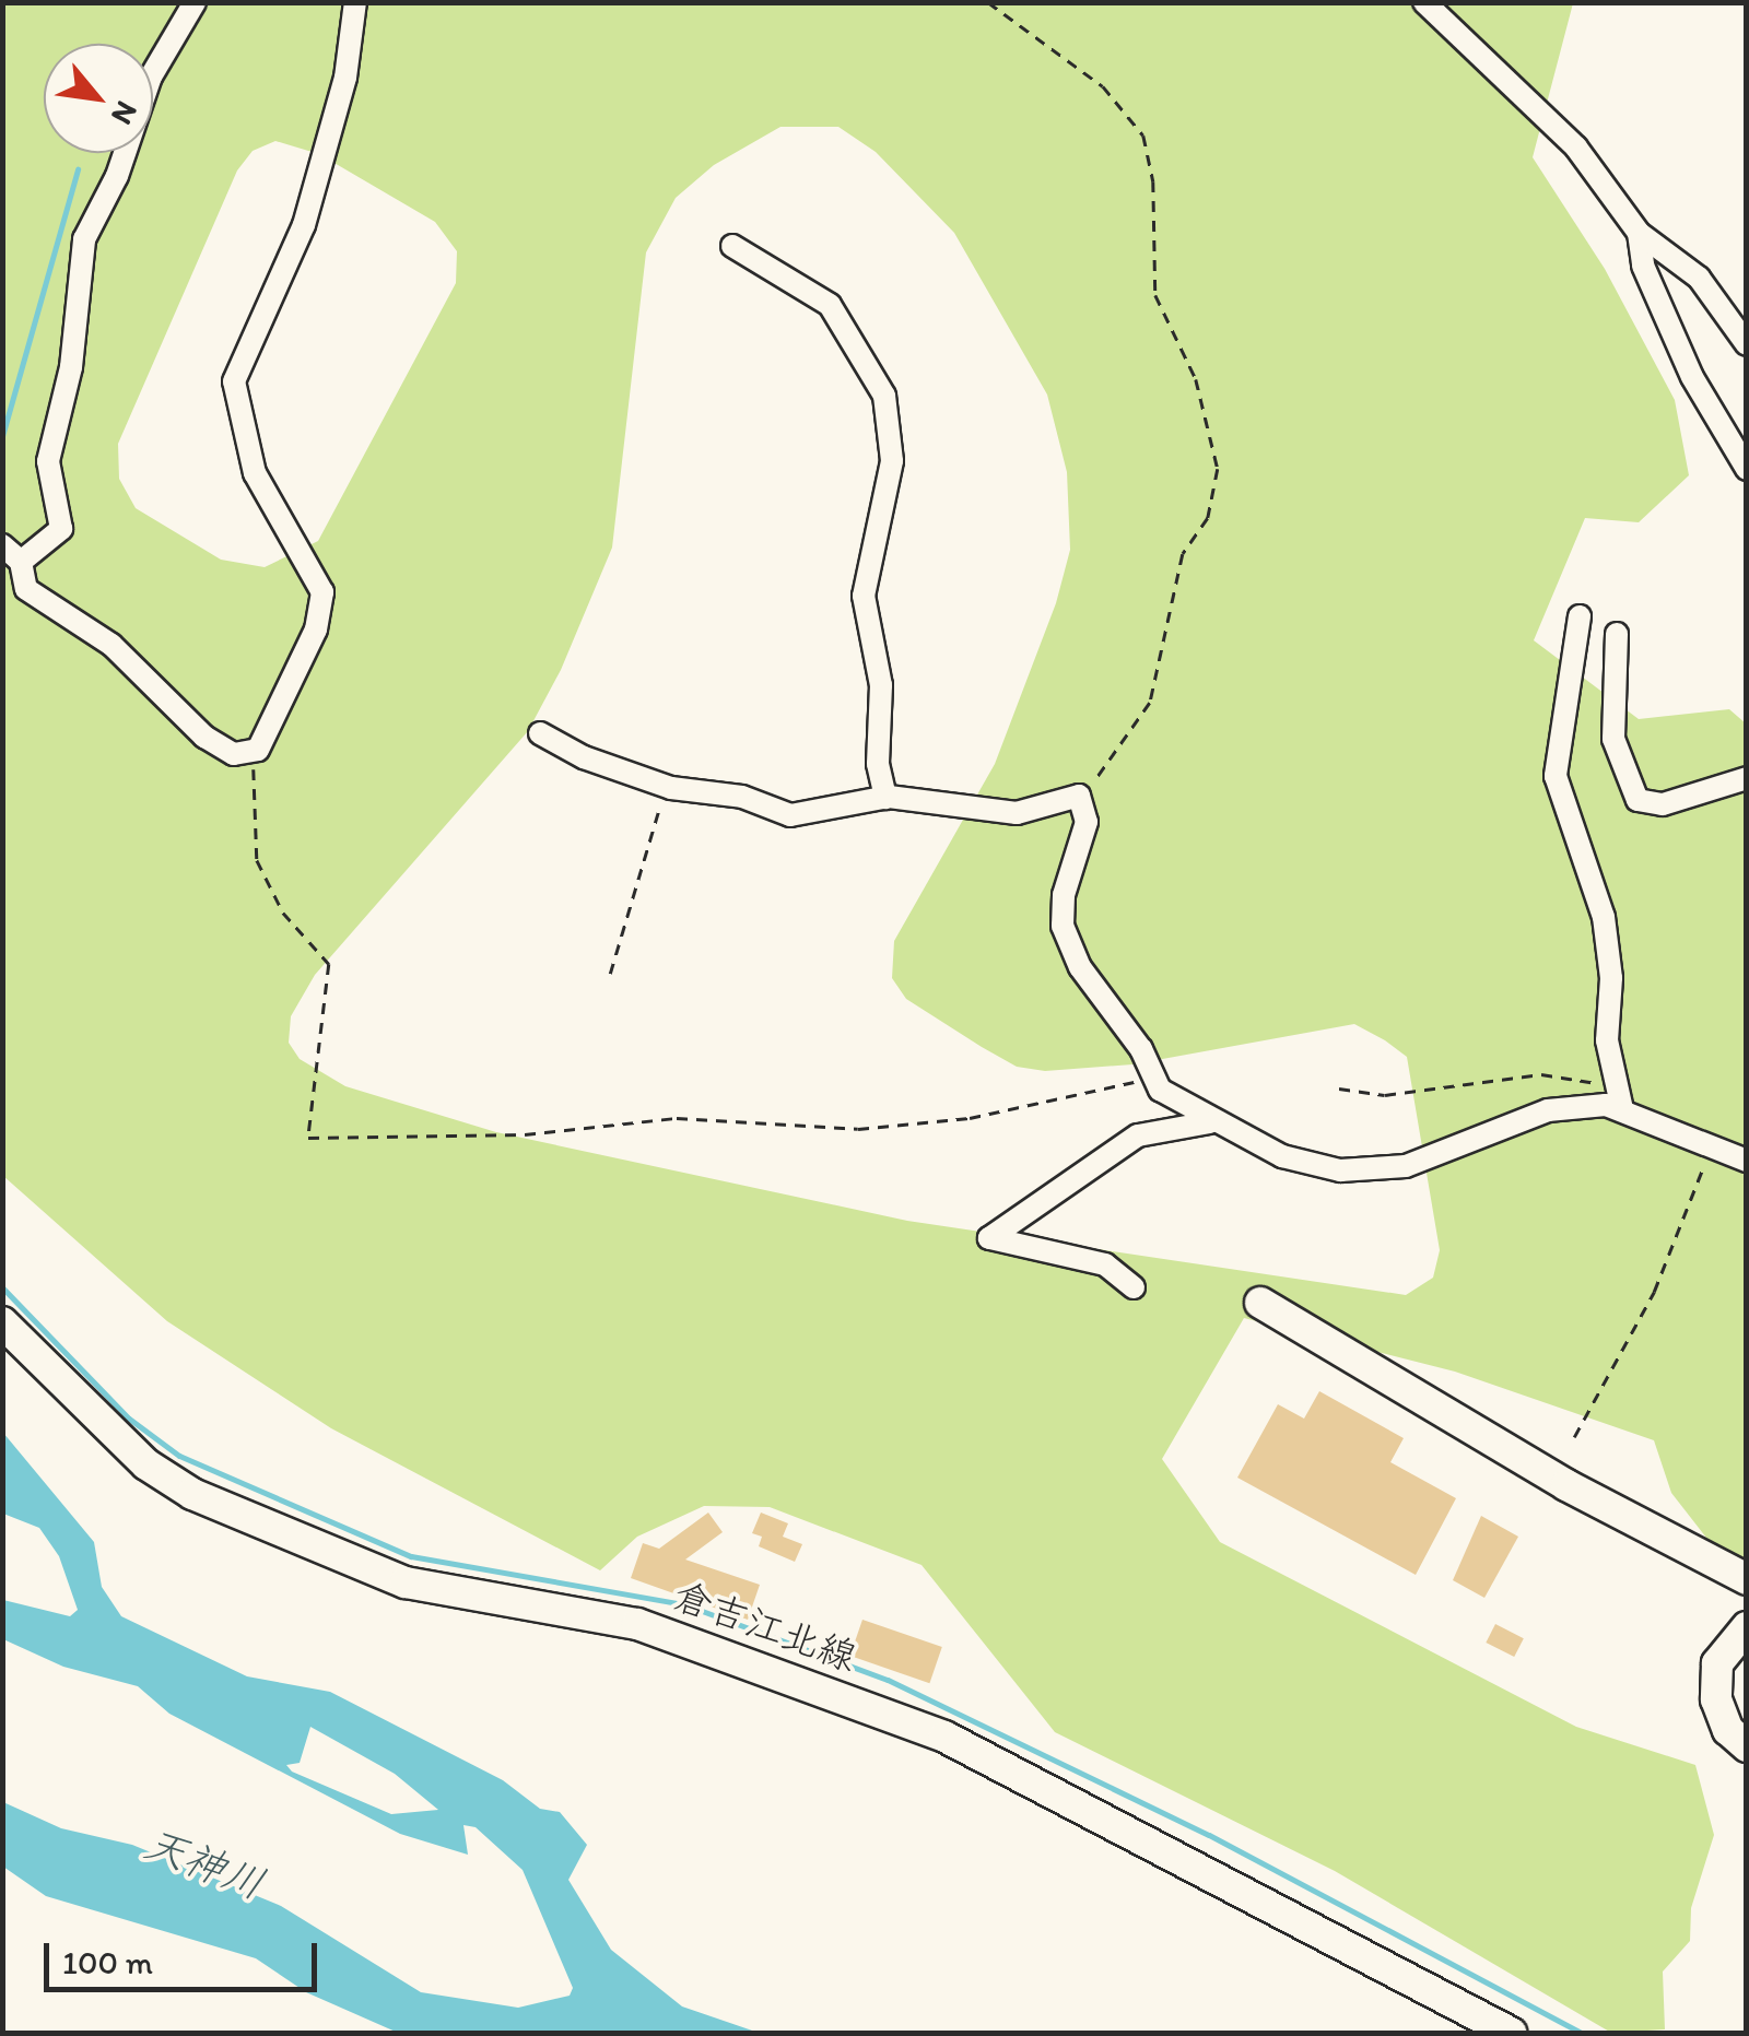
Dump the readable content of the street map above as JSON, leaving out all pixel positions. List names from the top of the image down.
{
  "streets": {
    "main road": ["倉吉江北線"]
  },
  "water": ["天神川"],
  "scale_bar": "100 m",
  "north": "bottom right"
}
